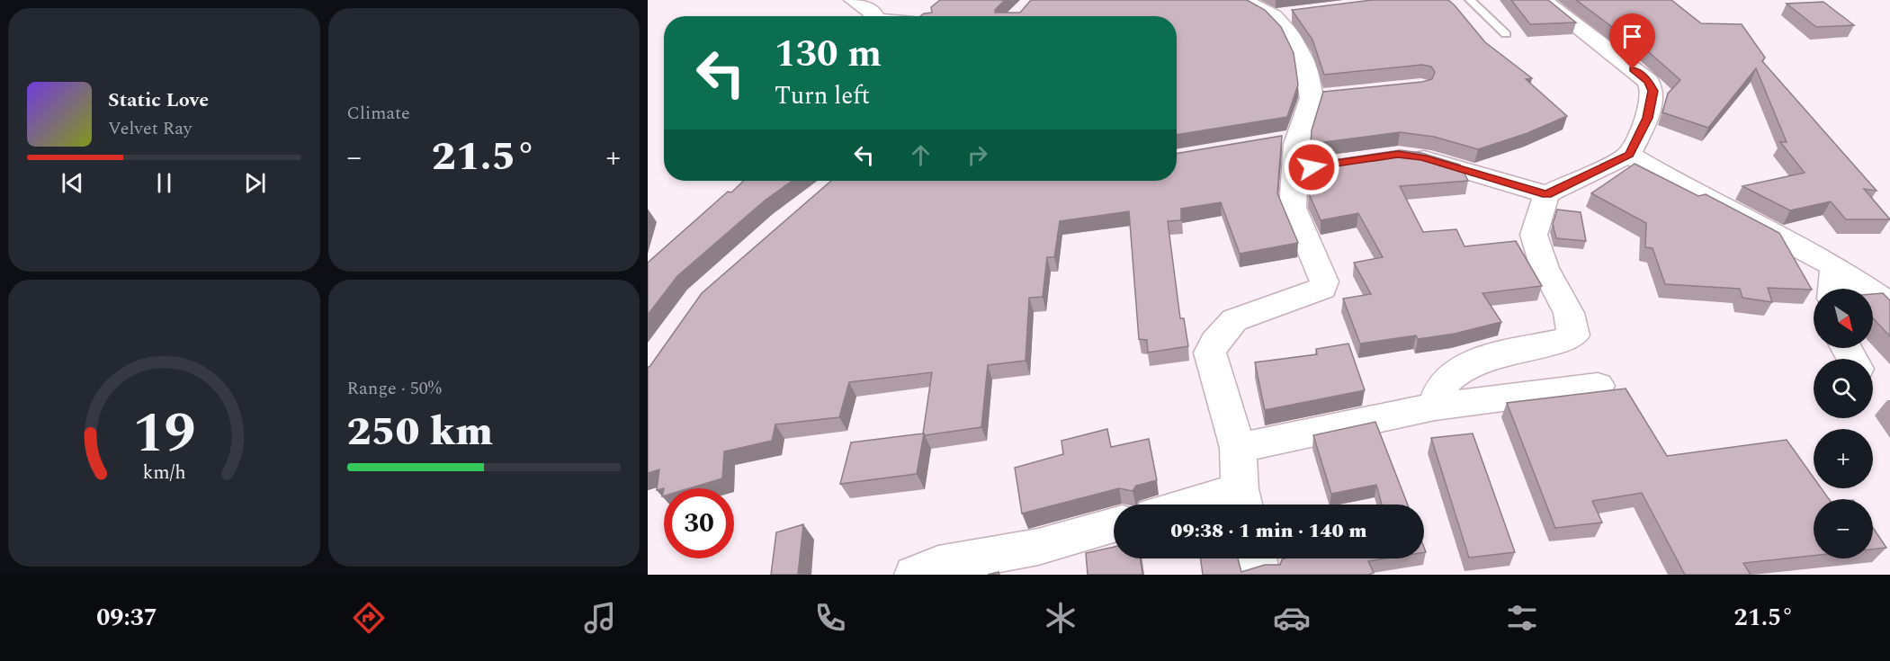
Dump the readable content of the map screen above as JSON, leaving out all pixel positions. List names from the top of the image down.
{
  "north": "bottom right",
  "page": {
    "tile": [
      "Climate",
      ["Range · 50%", "250 km"]
    ],
    "turn": ["130 m", "Turn left"],
    "song": ["Static Love", "Velvet Ray"],
    "heat": ["−", "21.5°", "+"],
    "map_buttons": ["+", "−"],
    "limit": "30",
    "trip": "09:38 · 1 min · 140 m",
    "tabs": ["09:37", "21.5°"],
    "gauge": ["19", "km/h"]
  }
}
